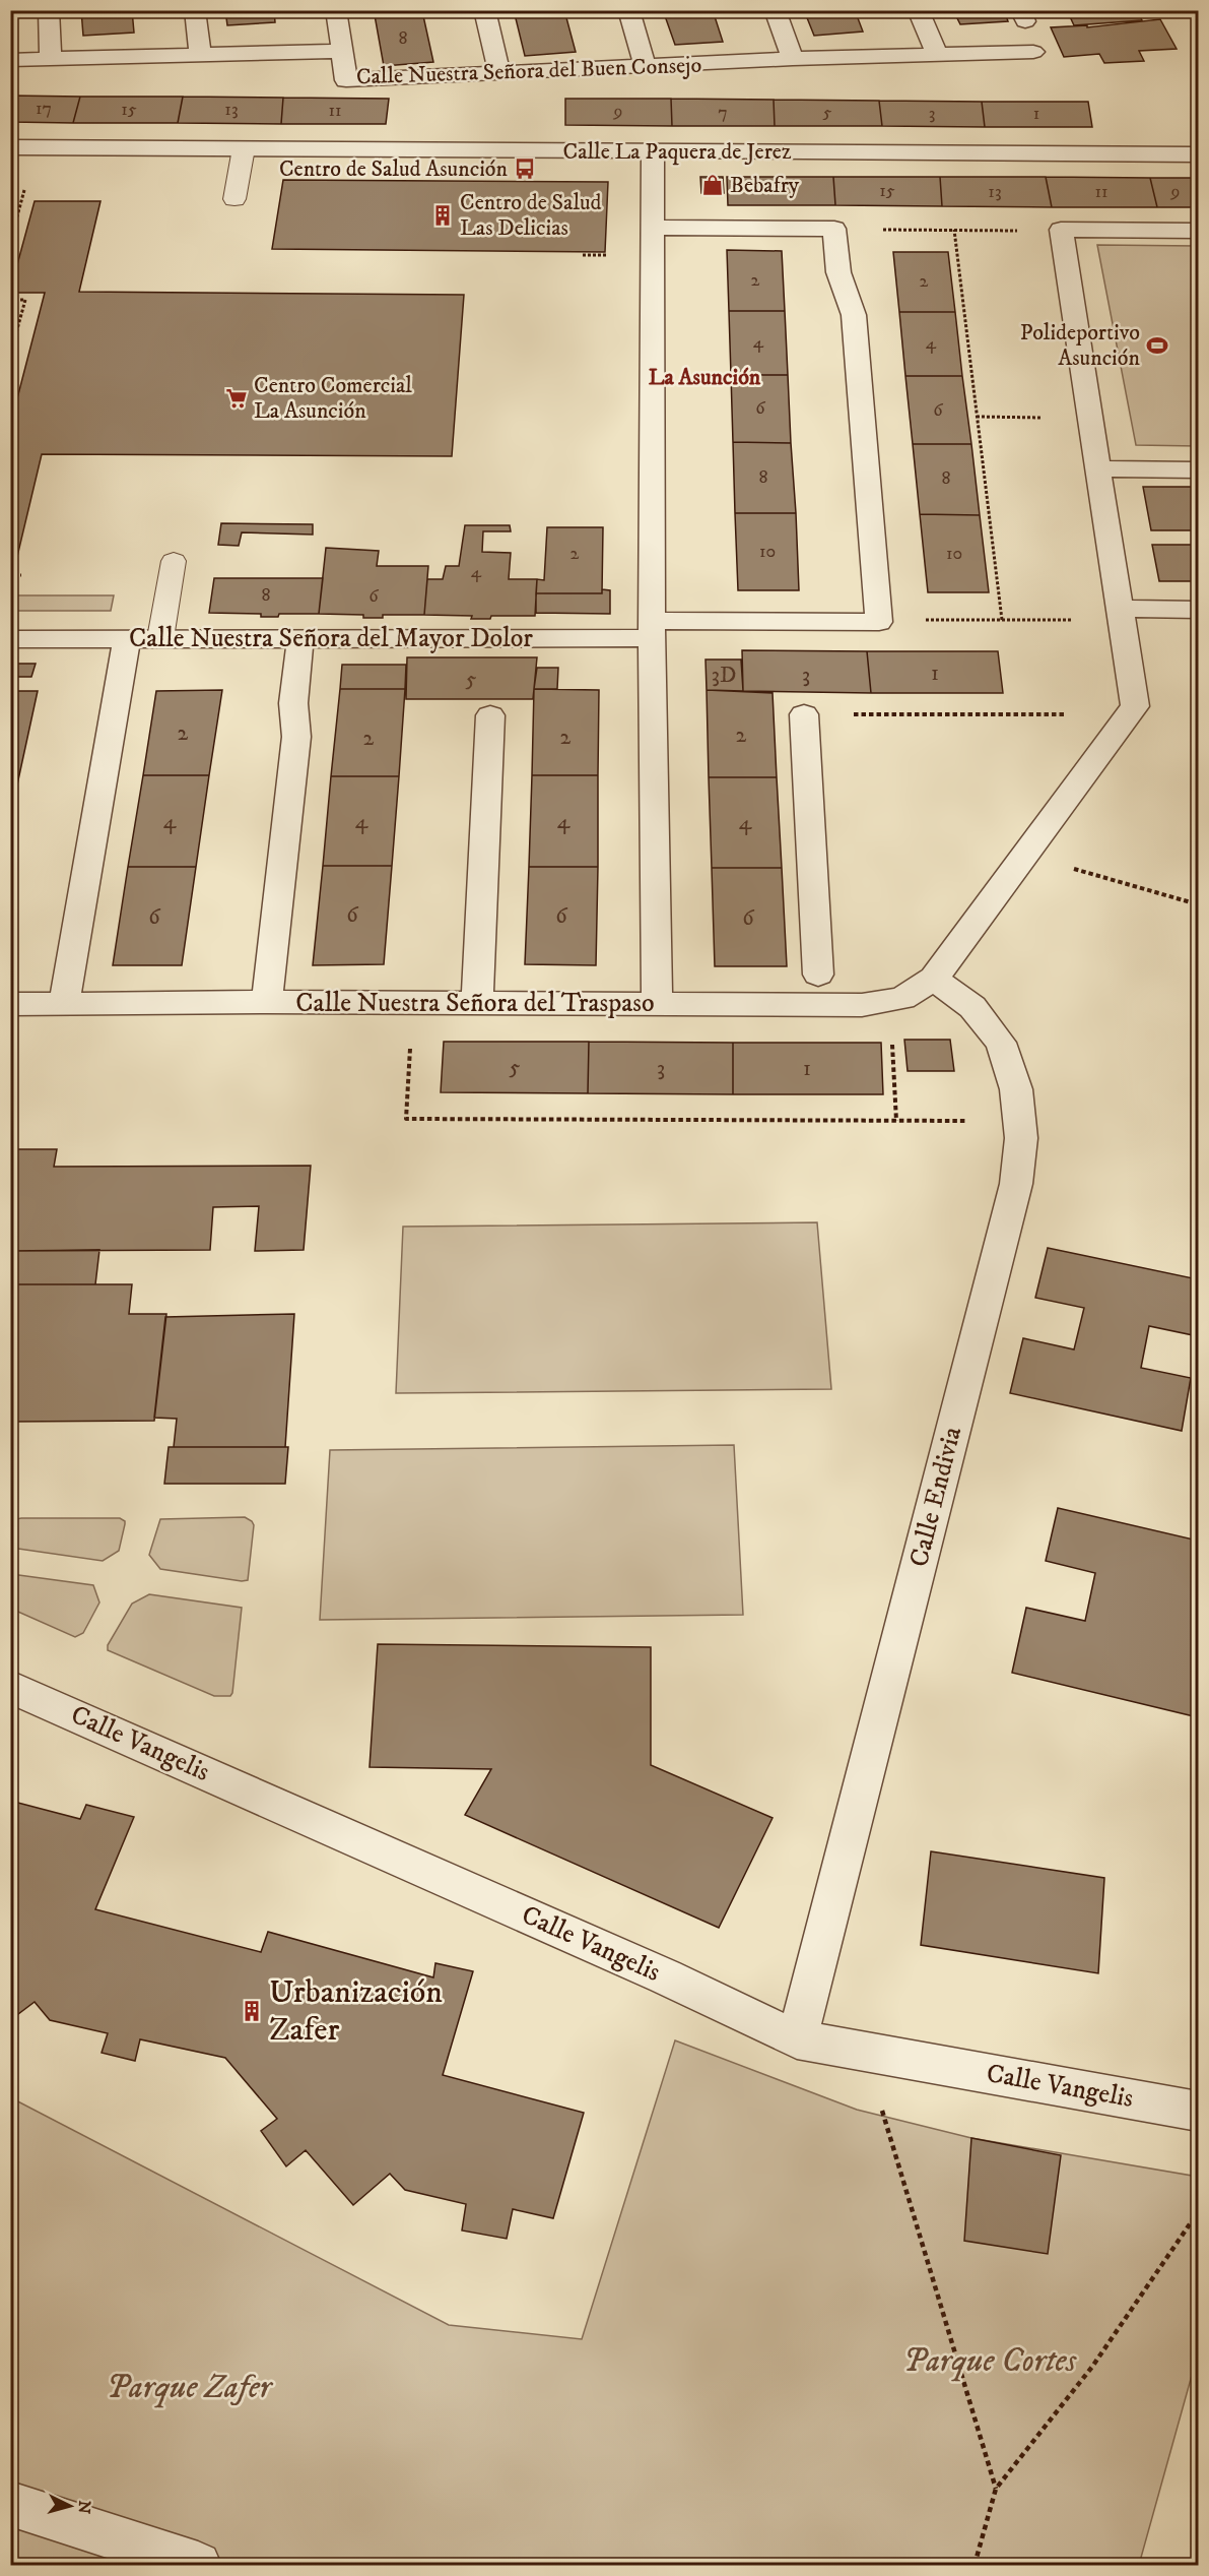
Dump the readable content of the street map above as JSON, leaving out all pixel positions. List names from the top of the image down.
{
  "streets": {
    "street": [
      "Calle Nuestra Señora del Buen Consejo",
      "Calle La Paquera de Jerez",
      "Calle Nuestra Señora del Mayor Dolor",
      "Calle Nuestra Señora del Traspaso",
      "Calle Endivia",
      "Calle Vangelis"
    ]
  },
  "crossings": [
    ["Calle Nuestra Señora del Traspaso", "Calle Endivia"],
    ["Calle Endivia", "Calle Vangelis"]
  ],
  "districts": ["La Asunción"],
  "parks": ["Parque Cortes", "Parque Zafer"],
  "places": {
    "bus stop": ["Centro de Salud Asunción"],
    "shop": ["Bebafry"],
    "building": ["Centro de Salud Las Delicias", "Urbanización Zafer"],
    "sports": ["Polideportivo Asunción"],
    "supermarket": ["Centro Comercial La Asunción"]
  },
  "house_numbers": [
    "8",
    "17",
    "15",
    "13",
    "11",
    "9",
    "7",
    "5",
    "3",
    "1",
    "15",
    "13",
    "11",
    "9",
    "2",
    "2",
    "4",
    "4",
    "6",
    "6",
    "8",
    "8",
    "10",
    "2",
    "10",
    "4",
    "8",
    "6",
    "1",
    "3D",
    "3",
    "5",
    "2",
    "2",
    "2",
    "2",
    "4",
    "4",
    "4",
    "4",
    "6",
    "6",
    "6",
    "6",
    "5",
    "3",
    "1"
  ],
  "north": "right"
}
